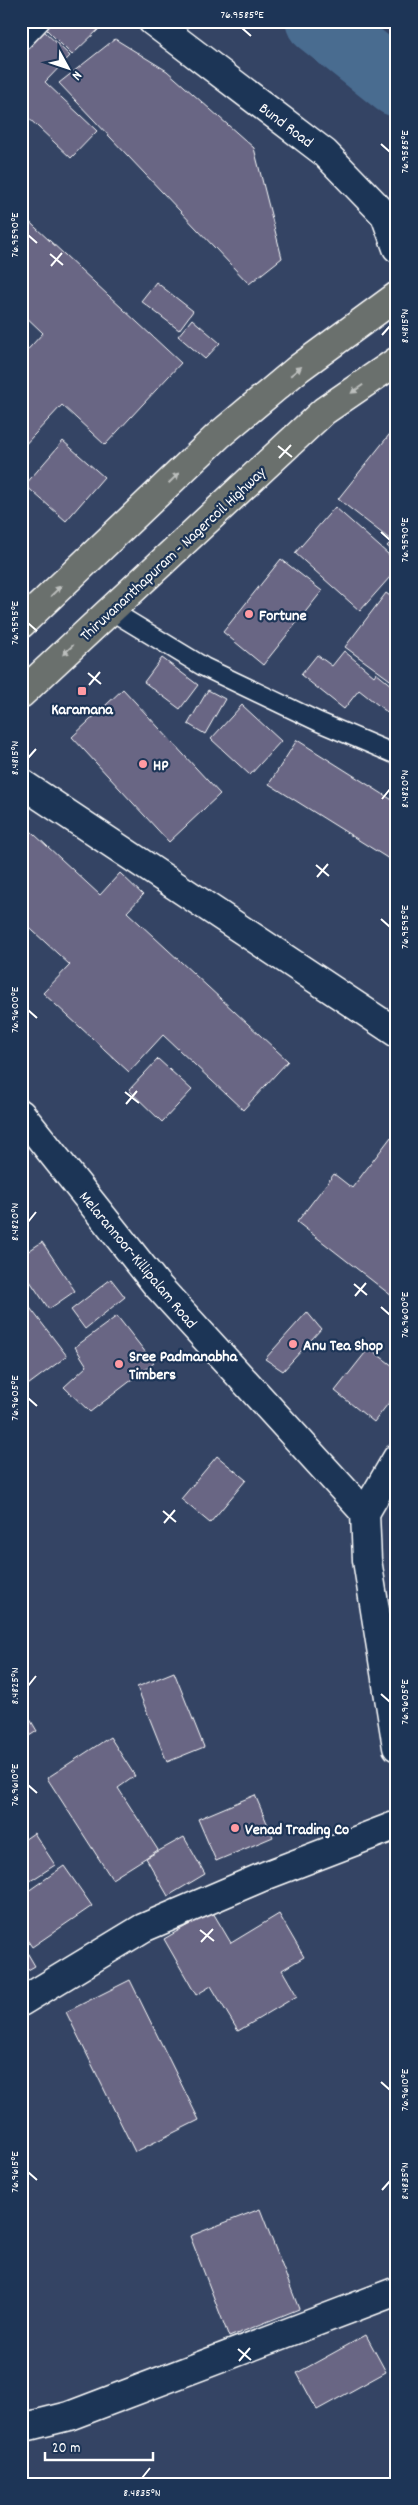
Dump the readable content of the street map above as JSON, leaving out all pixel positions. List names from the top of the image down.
{
  "streets": {
    "main road": ["Thiruvananthapuram - Nagercoil Highway"],
    "street": ["Bund Road", "Melarannoor-Killipalam Road"]
  },
  "places": {
    "other": [
      "Fortune",
      "HP",
      "Anu Tea Shop",
      "Sree Padmanabha Timbers",
      "Venad Trading Co"
    ],
    "transit": ["Karamana"]
  },
  "scale_bar": "20 m",
  "north": "bottom right",
  "coordinates": [
    "76.9585°E",
    "76.9590°E",
    "8.4815°N",
    "76.9595°E",
    "8.4820°N",
    "76.9600°E",
    "76.9605°E",
    "8.4825°N",
    "76.9610°E",
    "76.9615°E",
    "8.4835°N"
  ]
}
